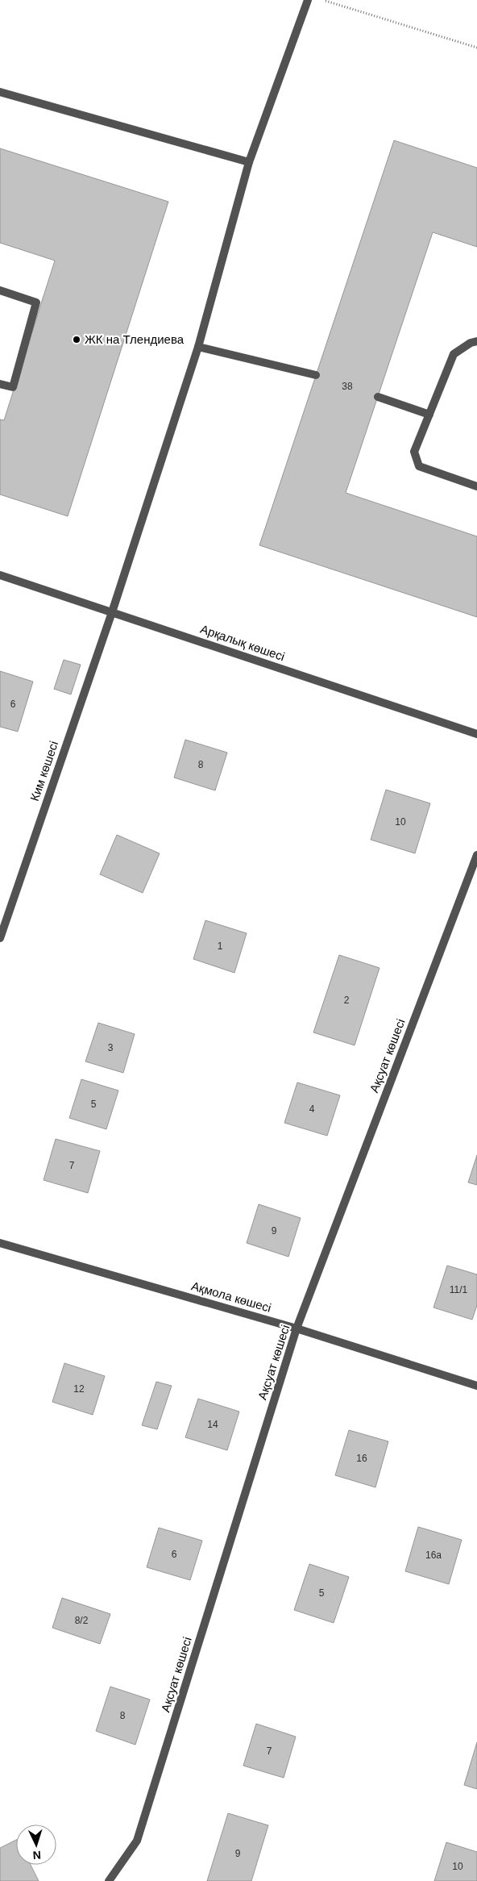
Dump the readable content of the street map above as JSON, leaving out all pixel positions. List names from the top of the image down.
{
  "streets": {
    "street": [
      "Арқалық көшесі",
      "Ким көшесі",
      "Ақсуат көшесі",
      "Ақмола көшесі"
    ]
  },
  "crossings": [
    ["Арқалық көшесі", "Ким көшесі"],
    ["Ақсуат көшесі", "Ақмола көшесі"]
  ],
  "places": ["ЖК на Тлендиева"],
  "house_numbers": [
    "38",
    "6",
    "8",
    "10",
    "1",
    "2",
    "3",
    "5",
    "4",
    "7",
    "9",
    "11/1",
    "12",
    "14",
    "16",
    "6",
    "16а",
    "5",
    "8/2",
    "8",
    "7",
    "9",
    "10"
  ],
  "north": "bottom"
}
